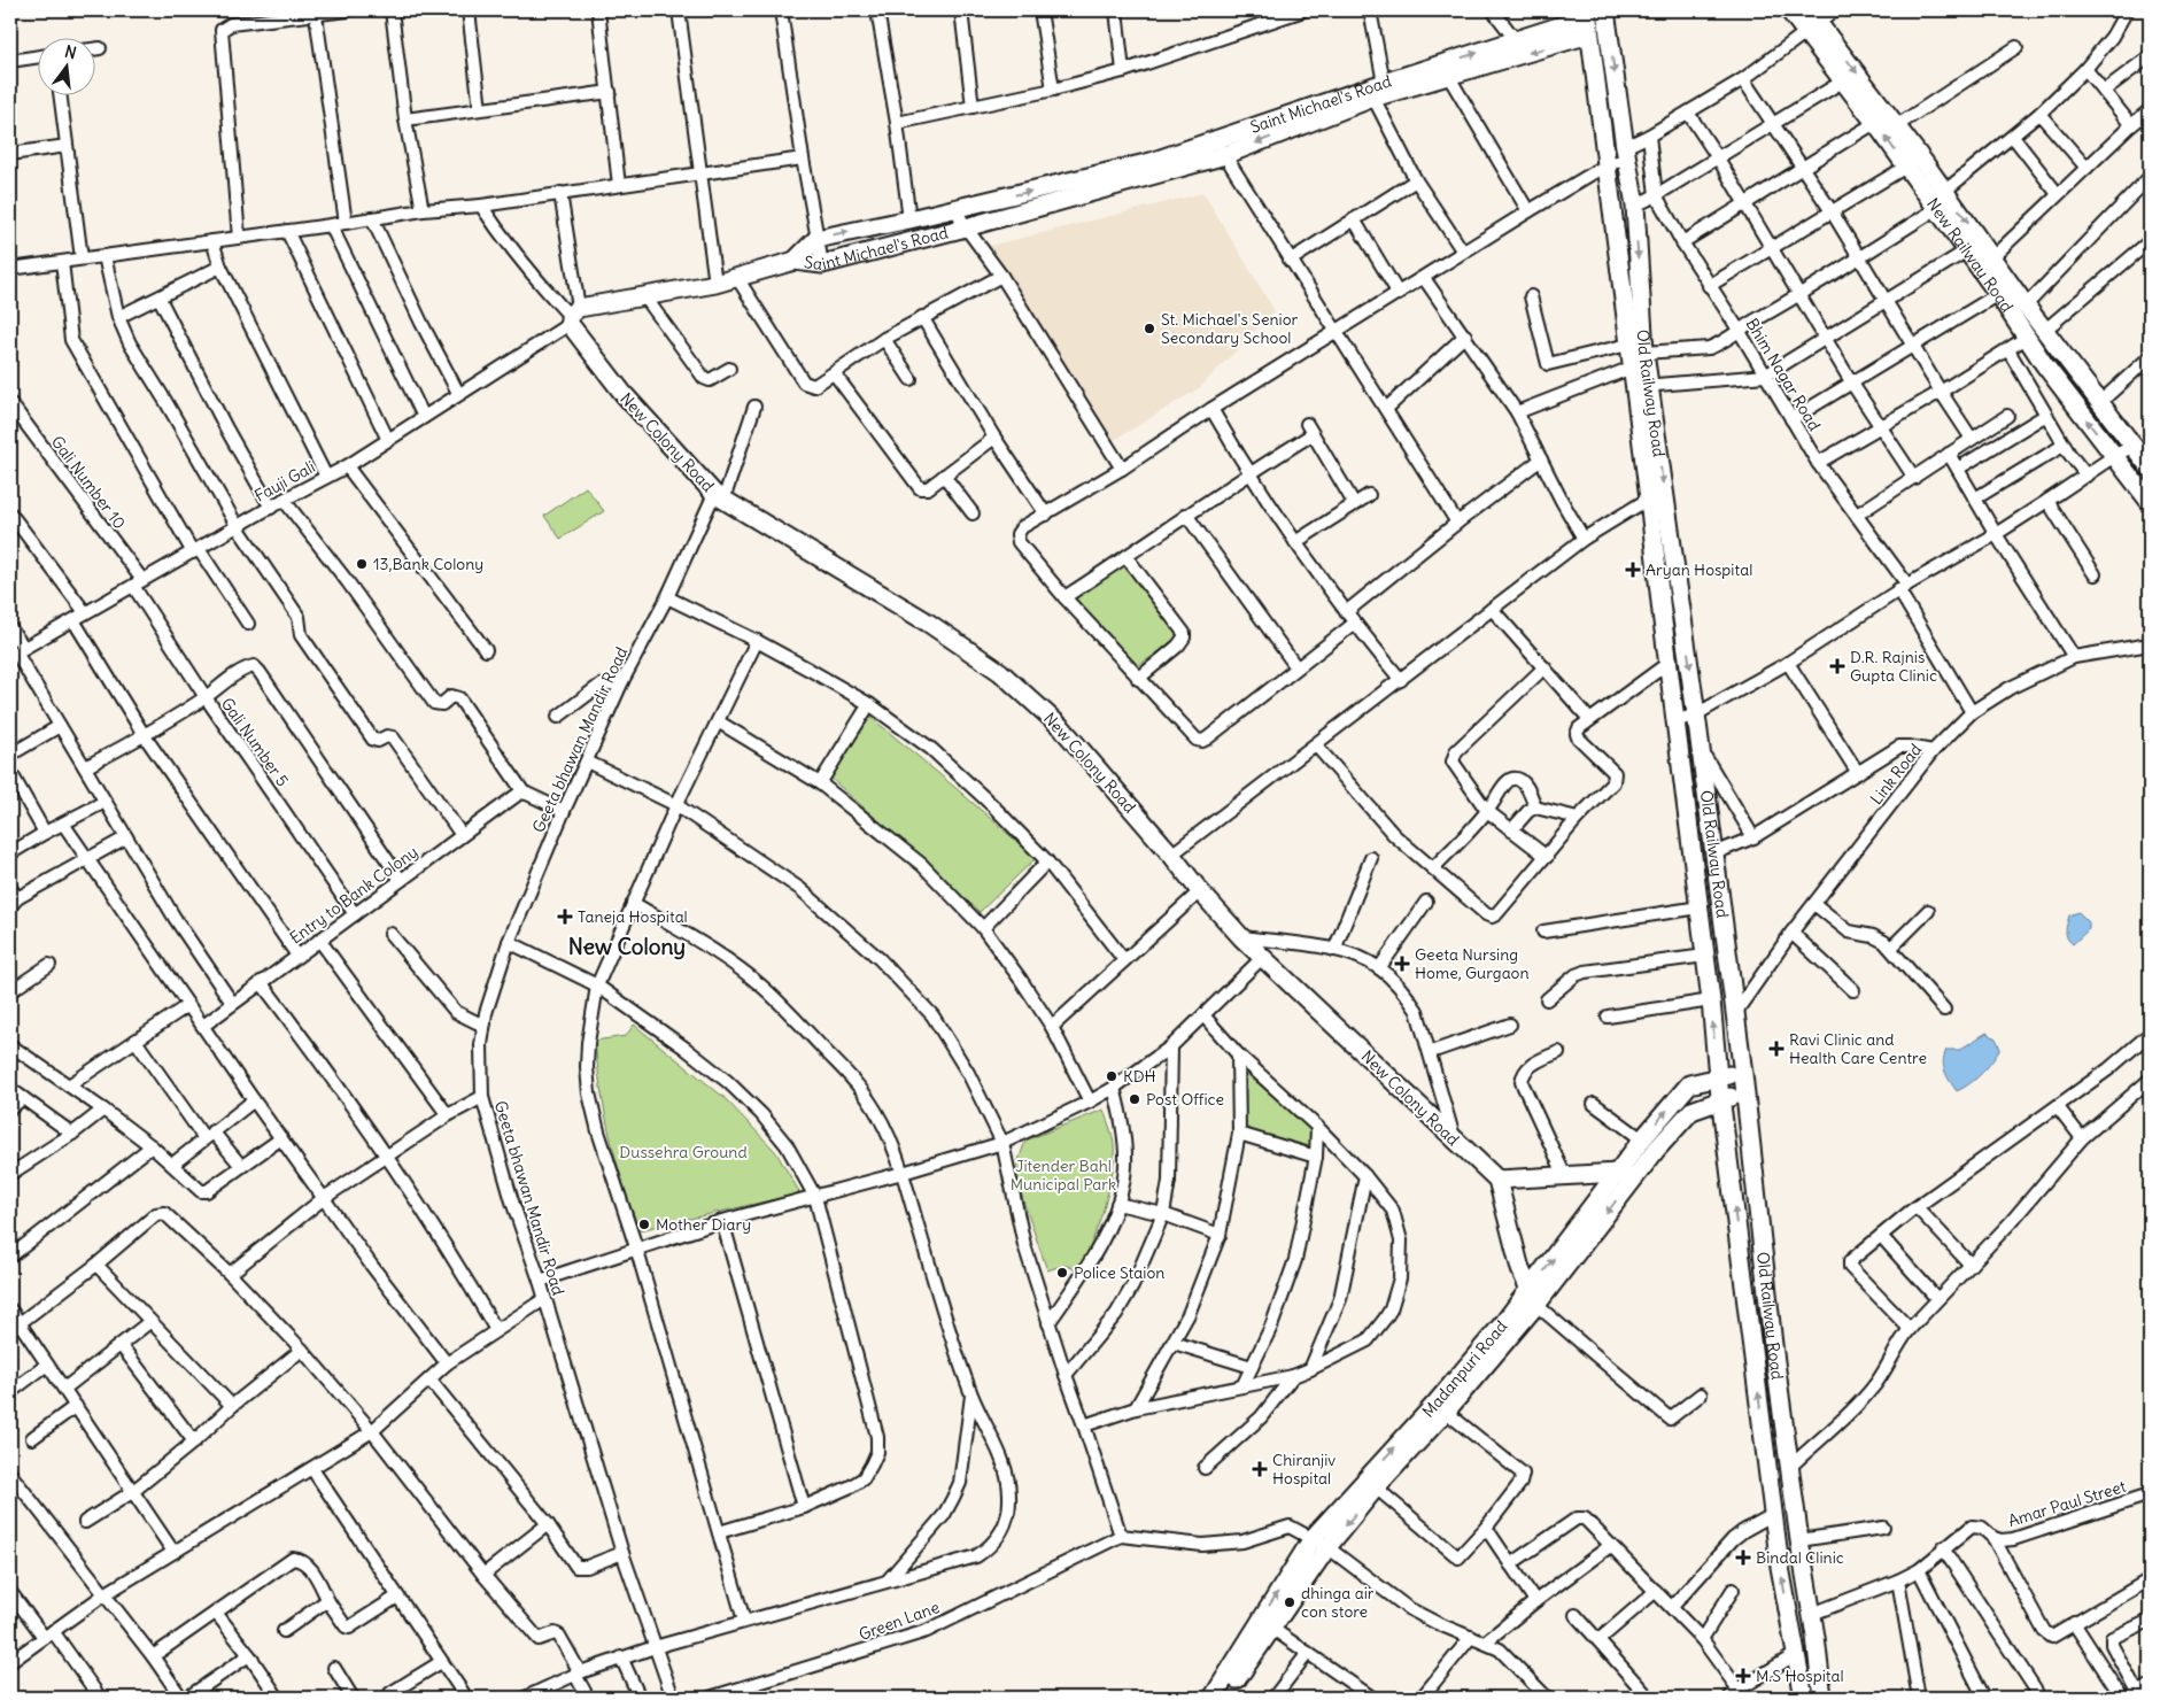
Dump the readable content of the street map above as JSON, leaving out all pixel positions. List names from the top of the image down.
{
  "streets": {
    "street": [
      "Saint Michael's Road",
      "New Railway Road",
      "Bhim Nagar Road",
      "Old Railway Road",
      "New Colony Road",
      "Fauji Gali",
      "Gali Number 10",
      "Geeta bhawan Mandir Road",
      "Gali Number 5",
      "Link Road",
      "Entry to Bank Colony",
      "Madanpuri Road",
      "Amar Paul Street",
      "Green Lane"
    ]
  },
  "crossings": [
    ["Saint Michael's Road", "Old Railway Road"],
    ["Bhim Nagar Road", "Link Road"],
    ["Old Railway Road", "Link Road"],
    ["Old Railway Road", "Madanpuri Road"],
    ["New Colony Road", "Fauji Gali"],
    ["New Colony Road", "Geeta bhawan Mandir Road"],
    ["Fauji Gali", "Gali Number 10"],
    ["Fauji Gali", "Gali Number 5"],
    ["Gali Number 10", "Gali Number 5"],
    ["Gali Number 5", "Entry to Bank Colony"]
  ],
  "districts": ["New Colony"],
  "parks": ["Dussehra Ground", "Jitender Bahl Municipal Park"],
  "places": {
    "other": [
      "St. Michael's Senior Secondary School",
      "13,Bank Colony",
      "KDH",
      "Post Office",
      "Mother Diary",
      "Police Staion",
      "dhinga air con store"
    ],
    "health": [
      "Aryan Hospital",
      "D.R. Rajnis Gupta Clinic",
      "Taneja Hospital",
      "Geeta Nursing Home, Gurgaon",
      "Ravi Clinic and Health Care Centre",
      "Chiranjiv Hospital",
      "Bindal Clinic",
      "M.S Hospital"
    ]
  },
  "north": "top"
}
